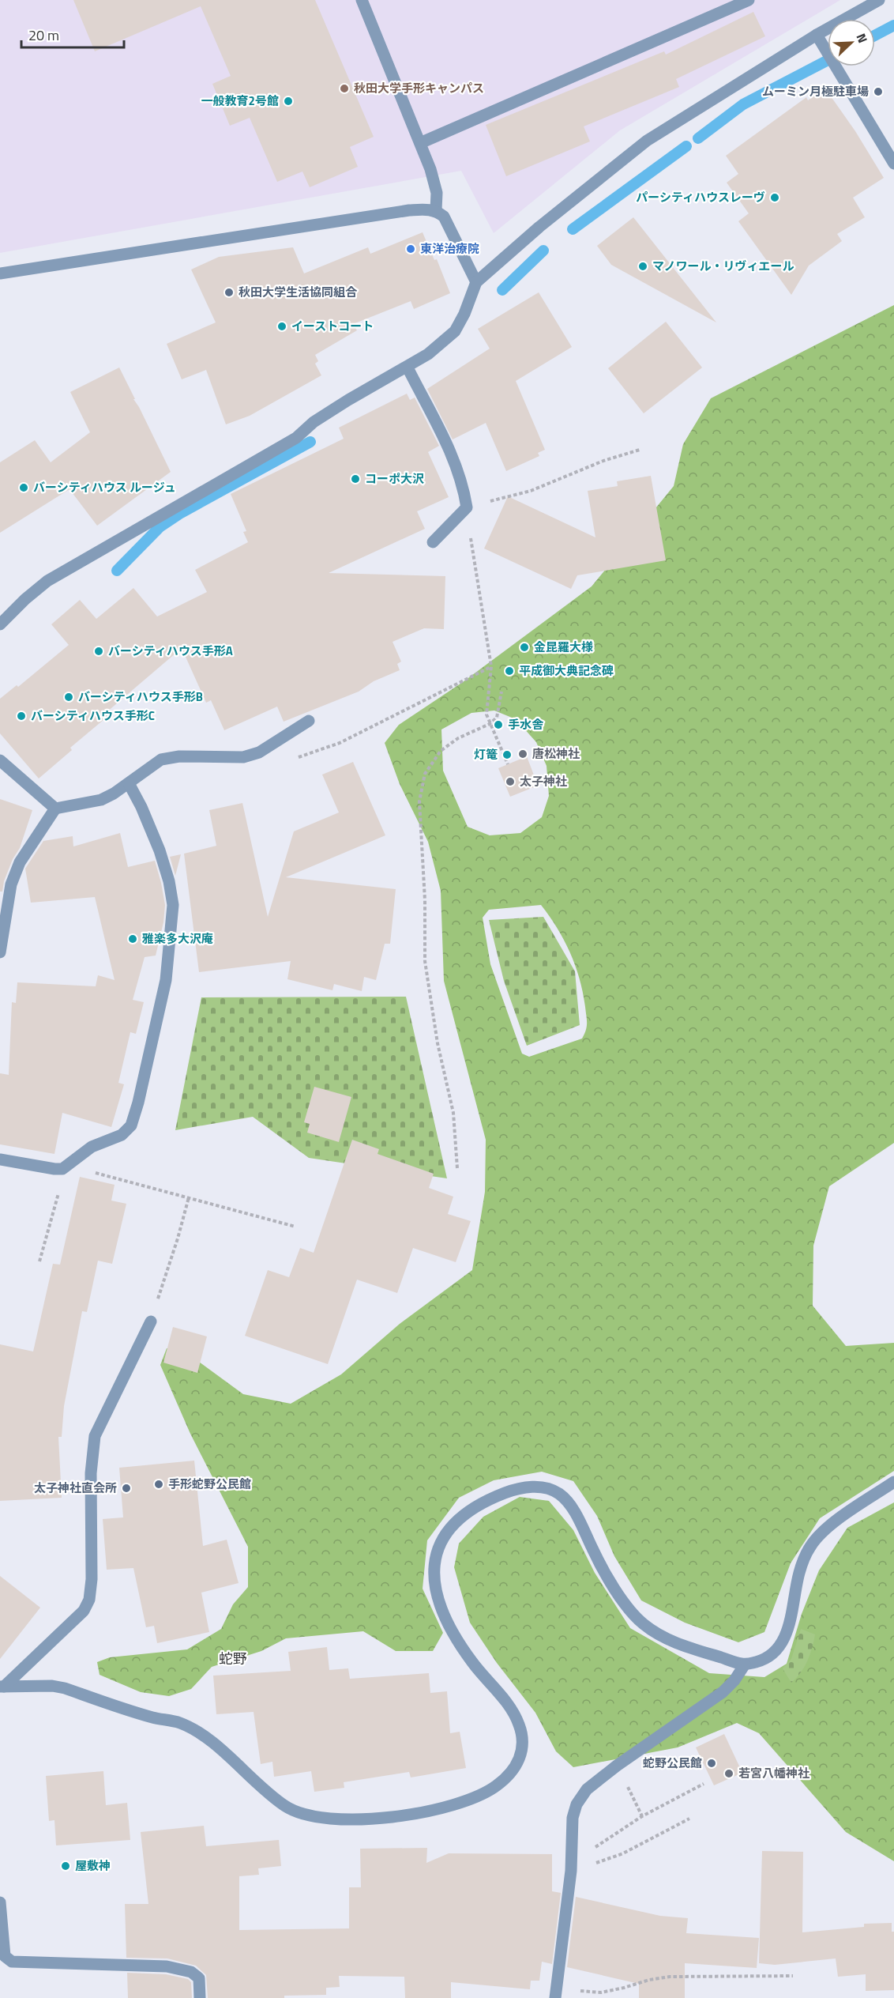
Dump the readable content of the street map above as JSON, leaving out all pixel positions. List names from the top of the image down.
{
  "districts": ["蛇野"],
  "places": [
    "秋田大学手形キャンパス",
    "ムーミン月極駐車場",
    "一般教育2号館",
    "パーシティハウスレーヴ",
    "東洋治療院",
    "マノワール・リヴィエール",
    "秋田大学生活協同組合",
    "イーストコート",
    "コーポ大沢",
    "バーシティハウス ルージュ",
    "金昆羅大様",
    "バーシティハウス手形A",
    "平成御大典記念碑",
    "バーシティハウス手形B",
    "バーシティハウス手形C",
    "手水舎",
    "唐松神社",
    "灯篭",
    "太子神社",
    "雅楽多大沢庵",
    "手形蛇野公民館",
    "太子神社直会所",
    "蛇野公民館",
    "若宮八幡神社",
    "屋敷神"
  ],
  "scale_bar": "20 m",
  "north": "top right"
}
